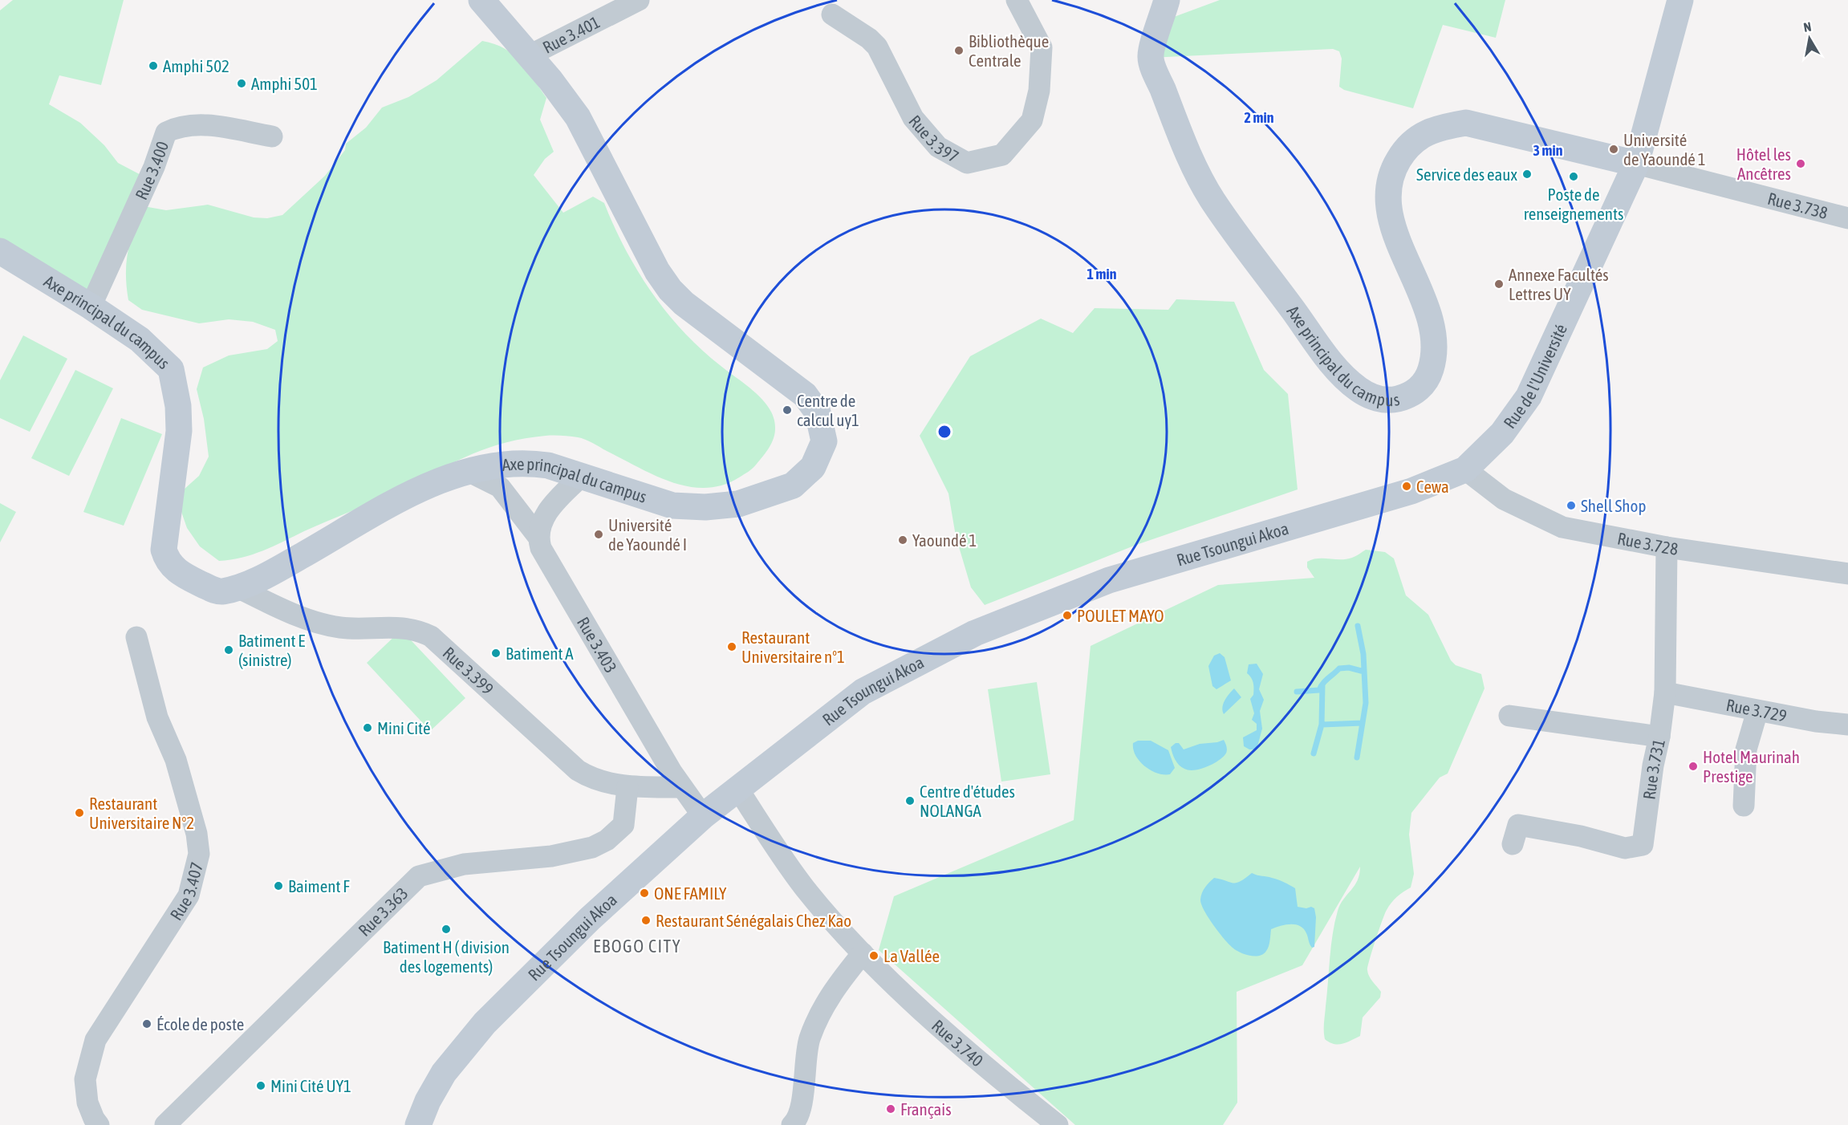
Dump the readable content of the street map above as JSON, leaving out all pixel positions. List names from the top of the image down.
{
  "streets": {
    "street": [
      "Rue 3.401",
      "Rue 3.397",
      "Rue 3.400",
      "Rue 3.738",
      "Axe principal du campus",
      "Rue de l'Université",
      "Rue Tsoungui Akoa",
      "Rue 3.728",
      "Rue 3.403",
      "Rue 3.399",
      "Rue 3.729",
      "Rue 3.731",
      "Rue 3.407",
      "Rue 3.363",
      "Rue 3.740"
    ]
  },
  "crossings": [
    ["Rue 3.401", "Axe principal du campus"],
    ["Rue 3.400", "Axe principal du campus"],
    ["Rue 3.738", "Axe principal du campus"],
    ["Rue 3.738", "Rue de l'Université"],
    ["Axe principal du campus", "Rue de l'Université"],
    ["Axe principal du campus", "Rue 3.403"],
    ["Axe principal du campus", "Rue 3.399"],
    ["Rue de l'Université", "Rue Tsoungui Akoa"],
    ["Rue de l'Université", "Rue 3.728"],
    ["Rue Tsoungui Akoa", "Rue 3.728"],
    ["Rue Tsoungui Akoa", "Rue 3.403"],
    ["Rue Tsoungui Akoa", "Rue 3.740"],
    ["Rue 3.728", "Rue 3.731"],
    ["Rue 3.403", "Rue 3.399"],
    ["Rue 3.399", "Rue 3.363"],
    ["Rue 3.729", "Rue 3.731"]
  ],
  "districts": ["EBOGO CITY"],
  "places": [
    "Bibliothèque Centrale",
    "Amphi 502",
    "Amphi 501",
    "Université de Yaoundé 1",
    "Hôtel les Ancêtres",
    "Service des eaux",
    "Poste de renseignements",
    "Annexe Facultés Lettres UY",
    "Centre de calcul uy1",
    "Cewa",
    "Shell Shop",
    "Université de Yaoundé I",
    "Yaoundé 1",
    "POULET MAYO",
    "Restaurant Universitaire n°1",
    "Batiment E (sinistre)",
    "Batiment A",
    "Mini Cité",
    "Hotel Maurinah Prestige",
    "Centre d'études NOLANGA",
    "Restaurant Universitaire N°2",
    "Baiment F",
    "ONE FAMILY",
    "Restaurant Sénégalais Chez Kao",
    "Batiment H ( division des logements)",
    "La Vallée",
    "École de poste",
    "Mini Cité UY1",
    "Français"
  ],
  "north": "top",
  "rings": ["2 min", "3 min", "1 min"]
}
